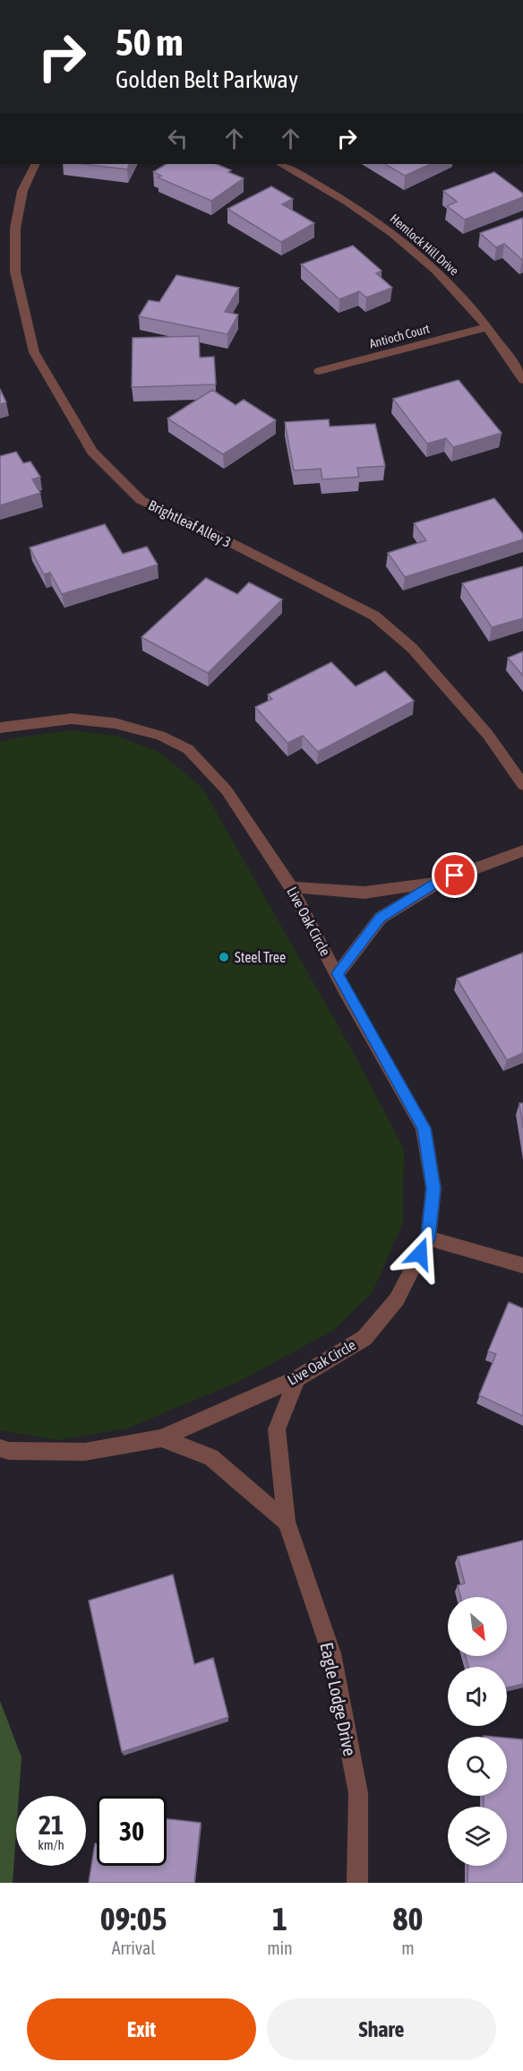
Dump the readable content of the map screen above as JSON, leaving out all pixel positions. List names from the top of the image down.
{
  "streets": {
    "street": [
      "Hemlock Hill Drive",
      "Antioch Court",
      "Brightleaf Alley 3",
      "Live Oak Circle",
      "Eagle Lodge Drive"
    ]
  },
  "crossings": [
    ["Hemlock Hill Drive", "Antioch Court"],
    ["Live Oak Circle", "Eagle Lodge Drive"]
  ],
  "places": ["Steel Tree"],
  "north": "bottom right",
  "page": {
    "turn": ["50 m", "Golden Belt Parkway"],
    "speed": "21 km/h",
    "limit": "30",
    "eta": [
      "09:05",
      "Arrival",
      "1",
      "min",
      "80",
      "m"
    ],
    "buttons": ["Exit", "Share"]
  }
}
